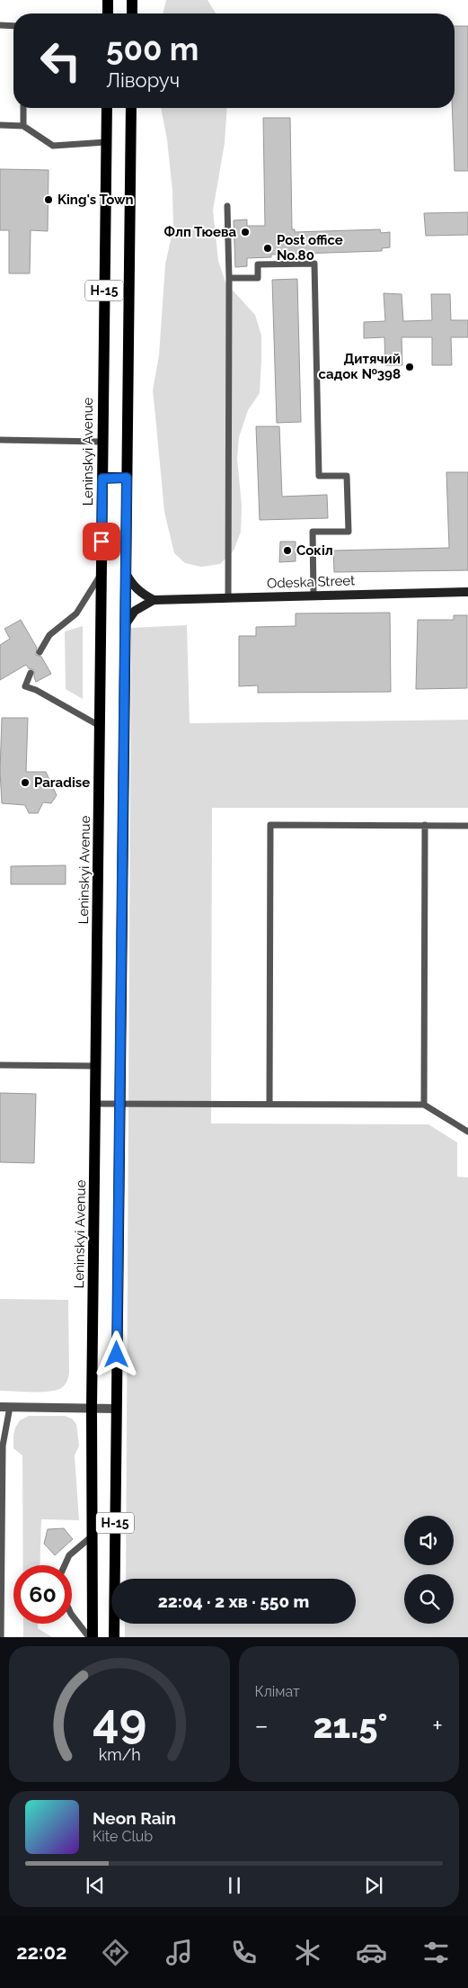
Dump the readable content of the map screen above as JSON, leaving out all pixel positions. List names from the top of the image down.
{
  "streets": {
    "main road": ["Н-15", "Leninskyi Avenue"],
    "street": ["Odeska Street"]
  },
  "crossings": [
    ["Н-15", "Odeska Street"]
  ],
  "places": [
    "King's Town",
    "Флп Тюева",
    "Post office No.80",
    "Дитячий садок №398",
    "Сокіл",
    "Paradise"
  ],
  "page": {
    "turn": ["500 m", "Ліворуч"],
    "limit": "60",
    "trip": "22:04 · 2 хв · 550 m",
    "tile": "Клімат",
    "heat": ["−", "21.5°", "+"],
    "song": ["Neon Rain", "Kite Club"],
    "tabs": "22:02",
    "gauge": ["49", "km/h"]
  }
}
